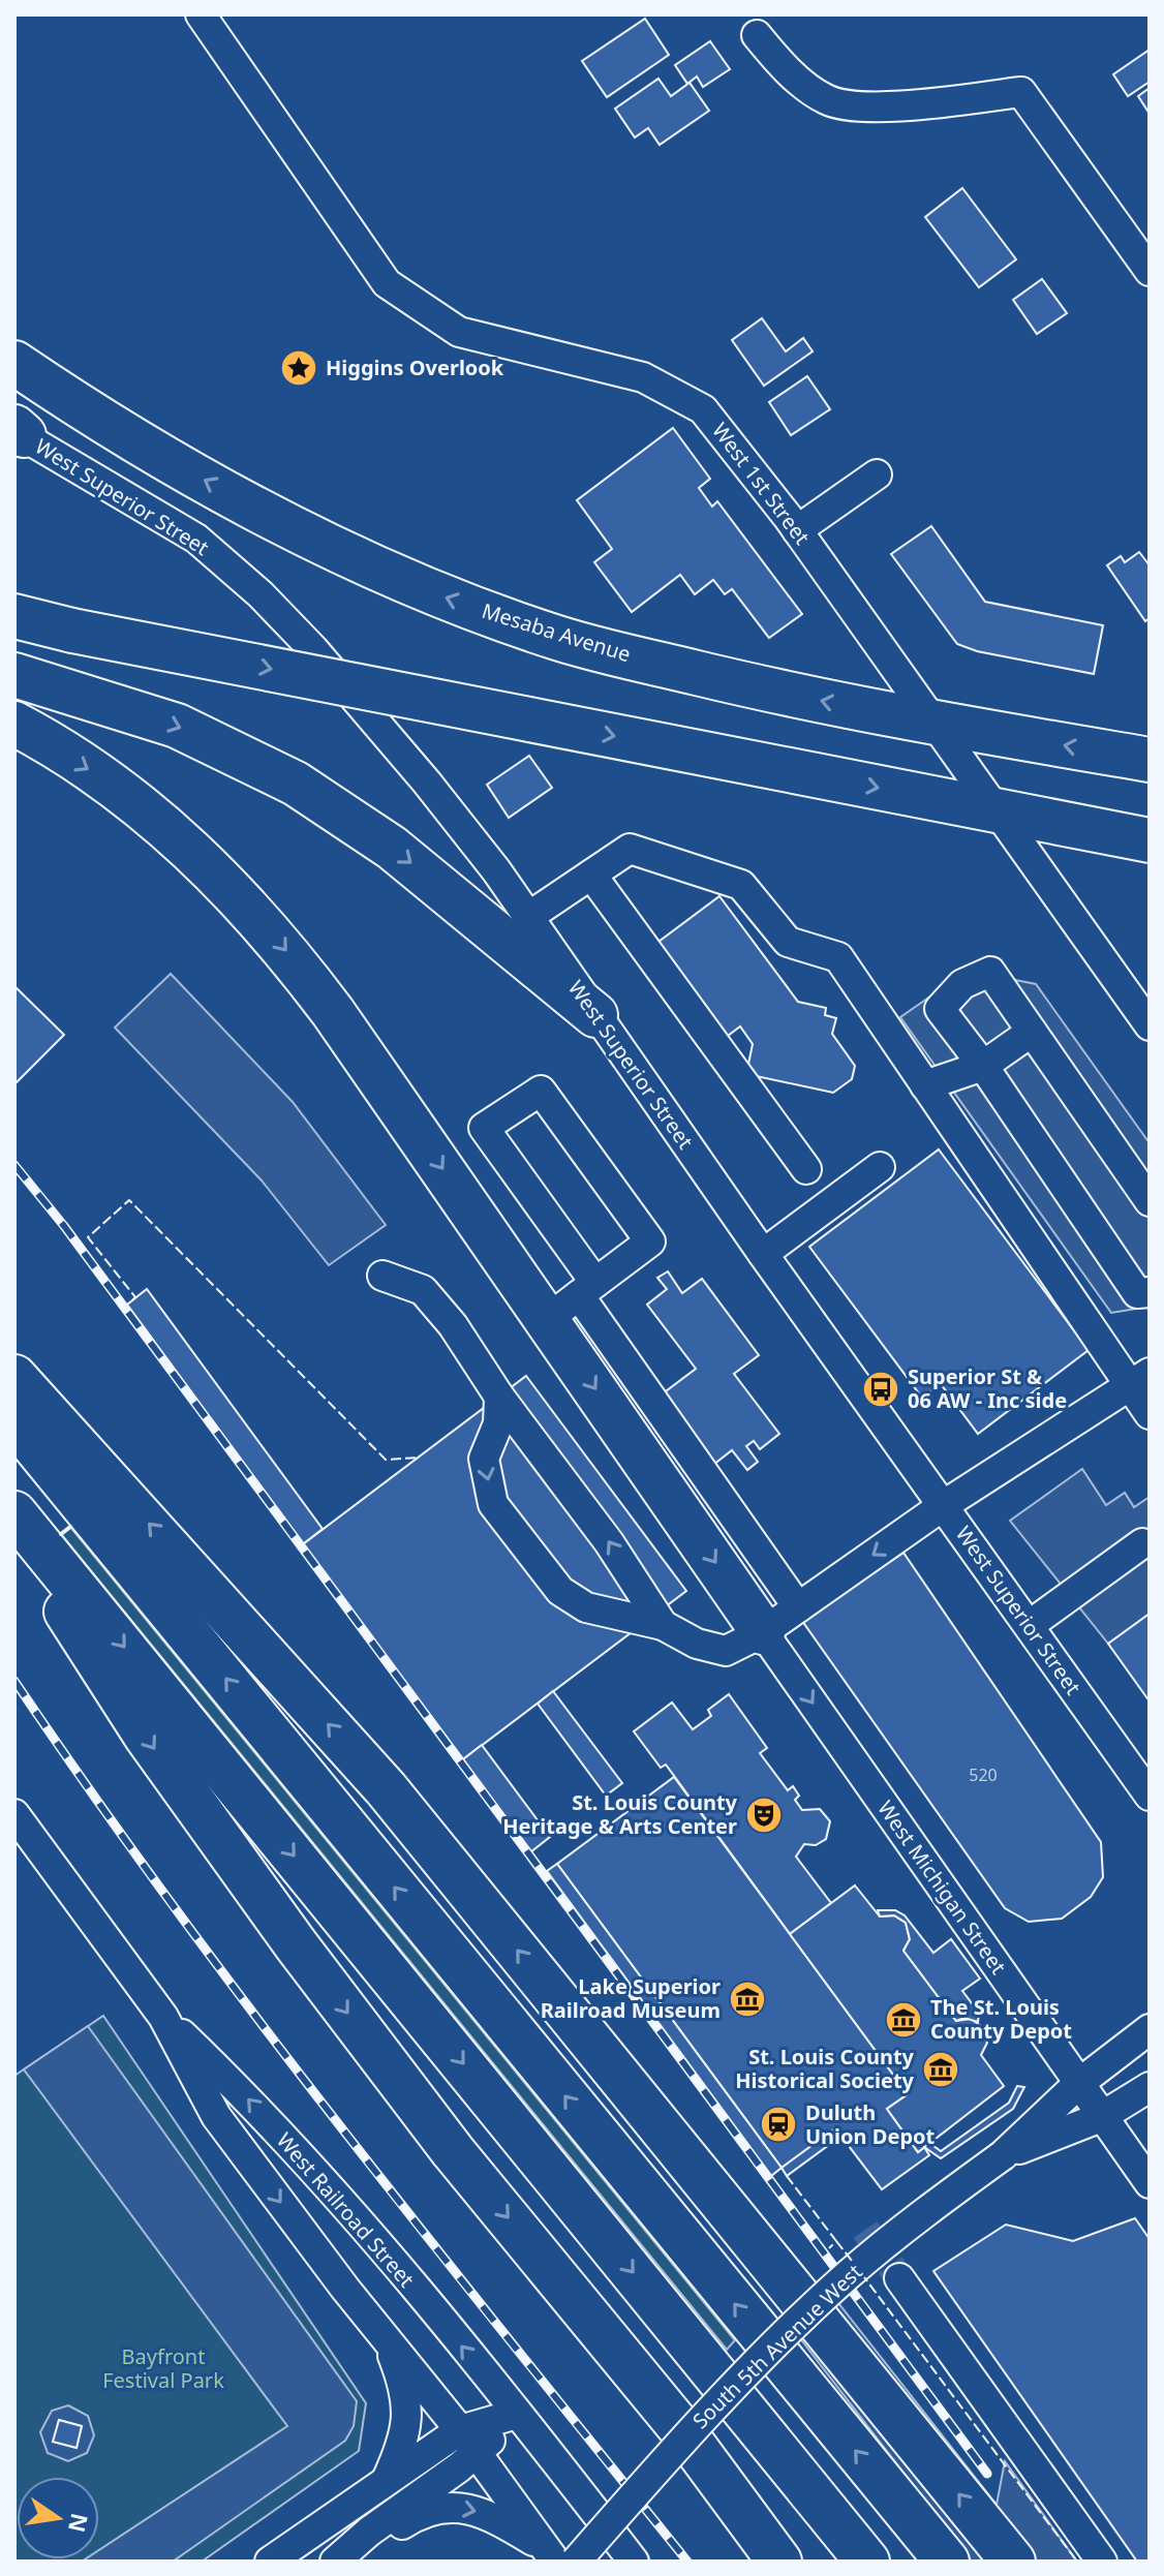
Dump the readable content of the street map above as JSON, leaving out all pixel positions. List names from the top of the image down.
{
  "streets": {
    "highway": ["Mesaba Avenue"],
    "street": [
      "West 1st Street",
      "West Superior Street",
      "West Michigan Street",
      "West Railroad Street",
      "South 5th Avenue West"
    ]
  },
  "crossings": [
    ["West 1st Street", "Mesaba Avenue"],
    ["West Michigan Street", "South 5th Avenue West"]
  ],
  "one_way": ["West Michigan Street"],
  "parks": ["Bayfront Festival Park"],
  "places": {
    "place": ["Higgins Overlook"],
    "bus stop": ["Superior St & 06 AW - Inc side"],
    "theatre": ["St. Louis County Heritage & Arts Center"],
    "museum": ["Lake Superior Railroad Museum", "The St. Louis County Depot", "St. Louis County Historical Society"],
    "station": ["Duluth Union Depot"]
  },
  "house_numbers": ["520"],
  "north": "right"
}
